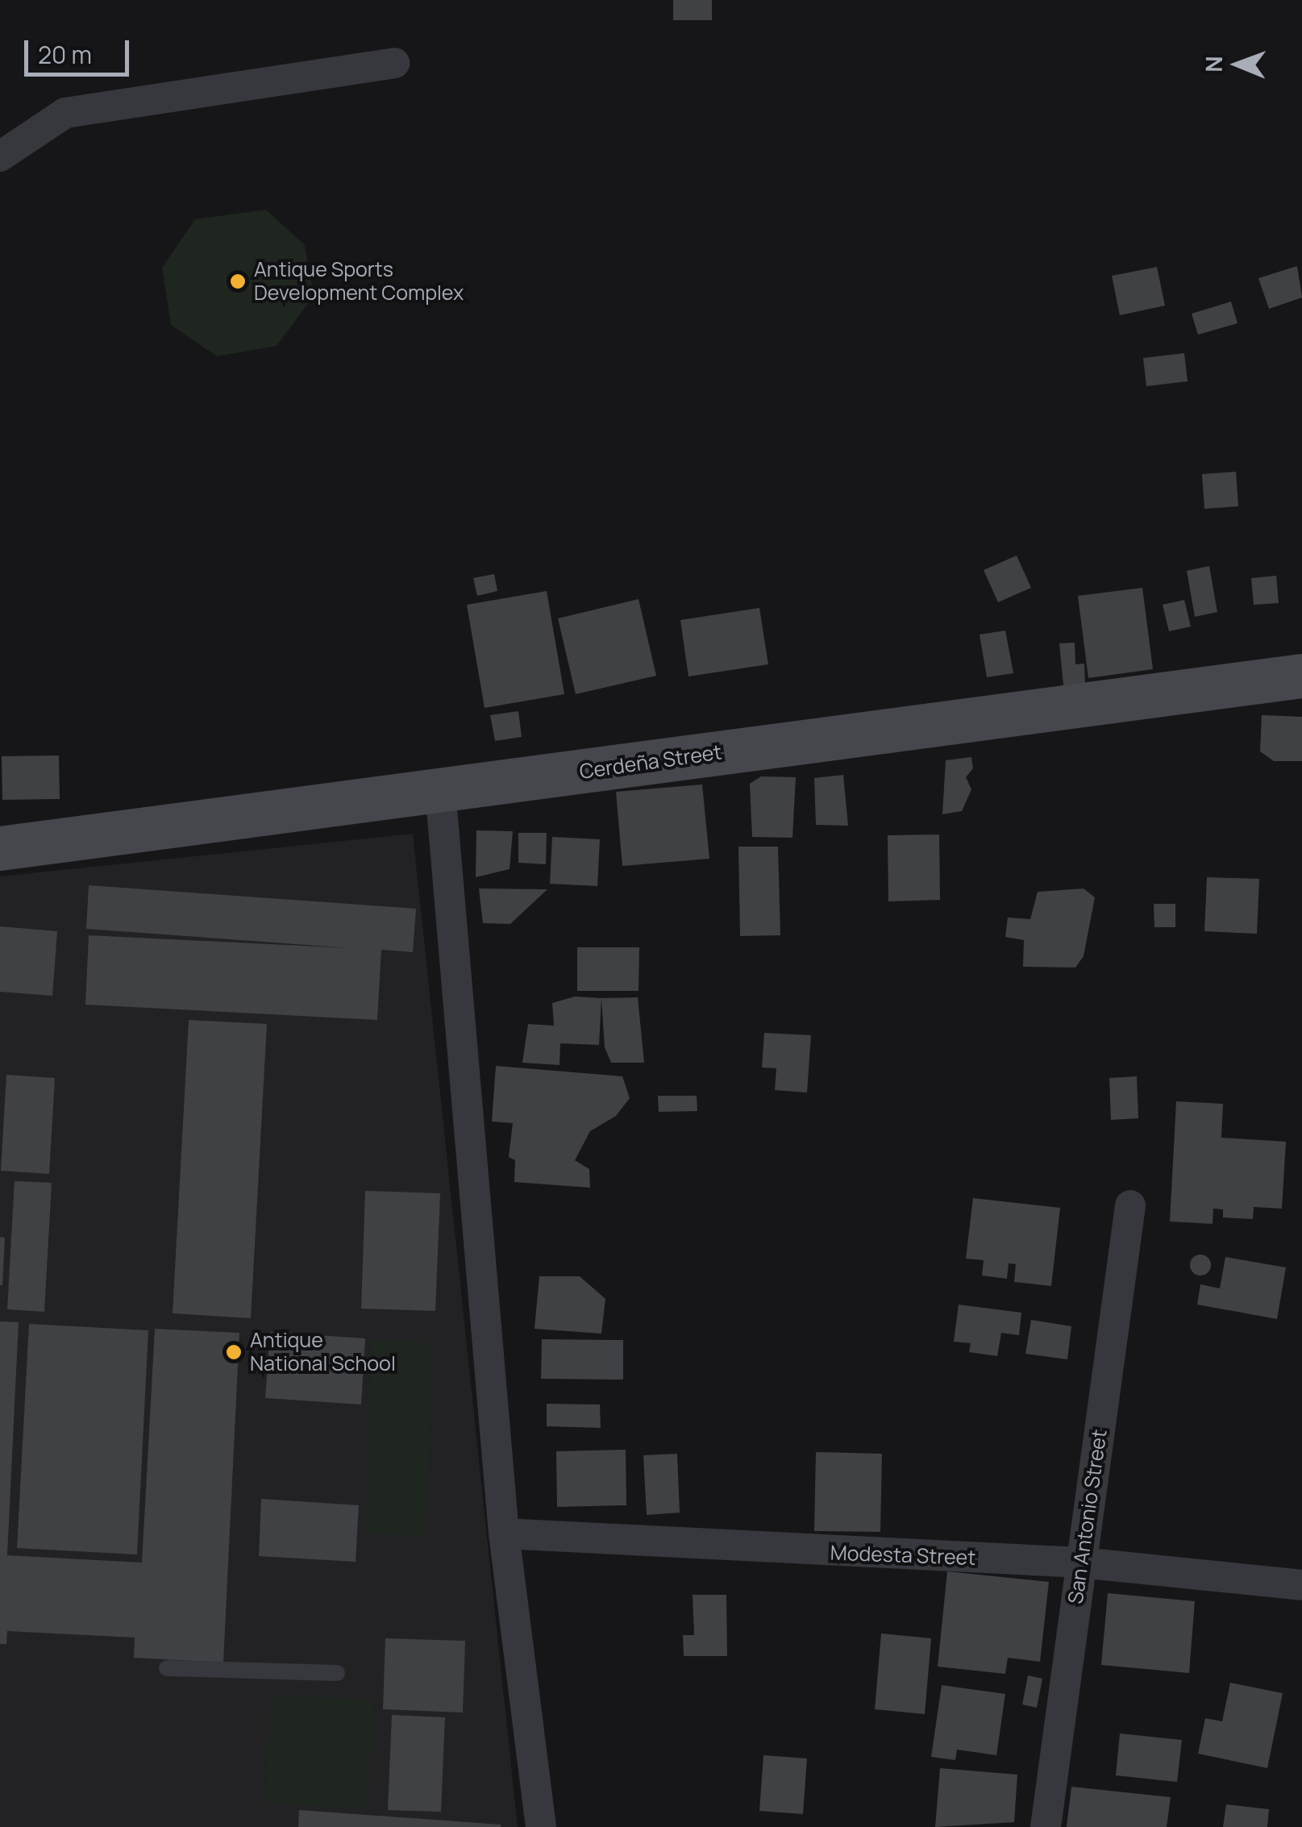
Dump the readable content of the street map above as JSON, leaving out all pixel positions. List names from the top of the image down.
{
  "streets": {
    "main road": ["Cerdeña Street"],
    "street": ["San Antonio Street", "Modesta Street"]
  },
  "crossings": [
    ["San Antonio Street", "Modesta Street"]
  ],
  "places": ["Antique Sports Development Complex", "Antique National School"],
  "scale_bar": "20 m",
  "north": "left"
}
